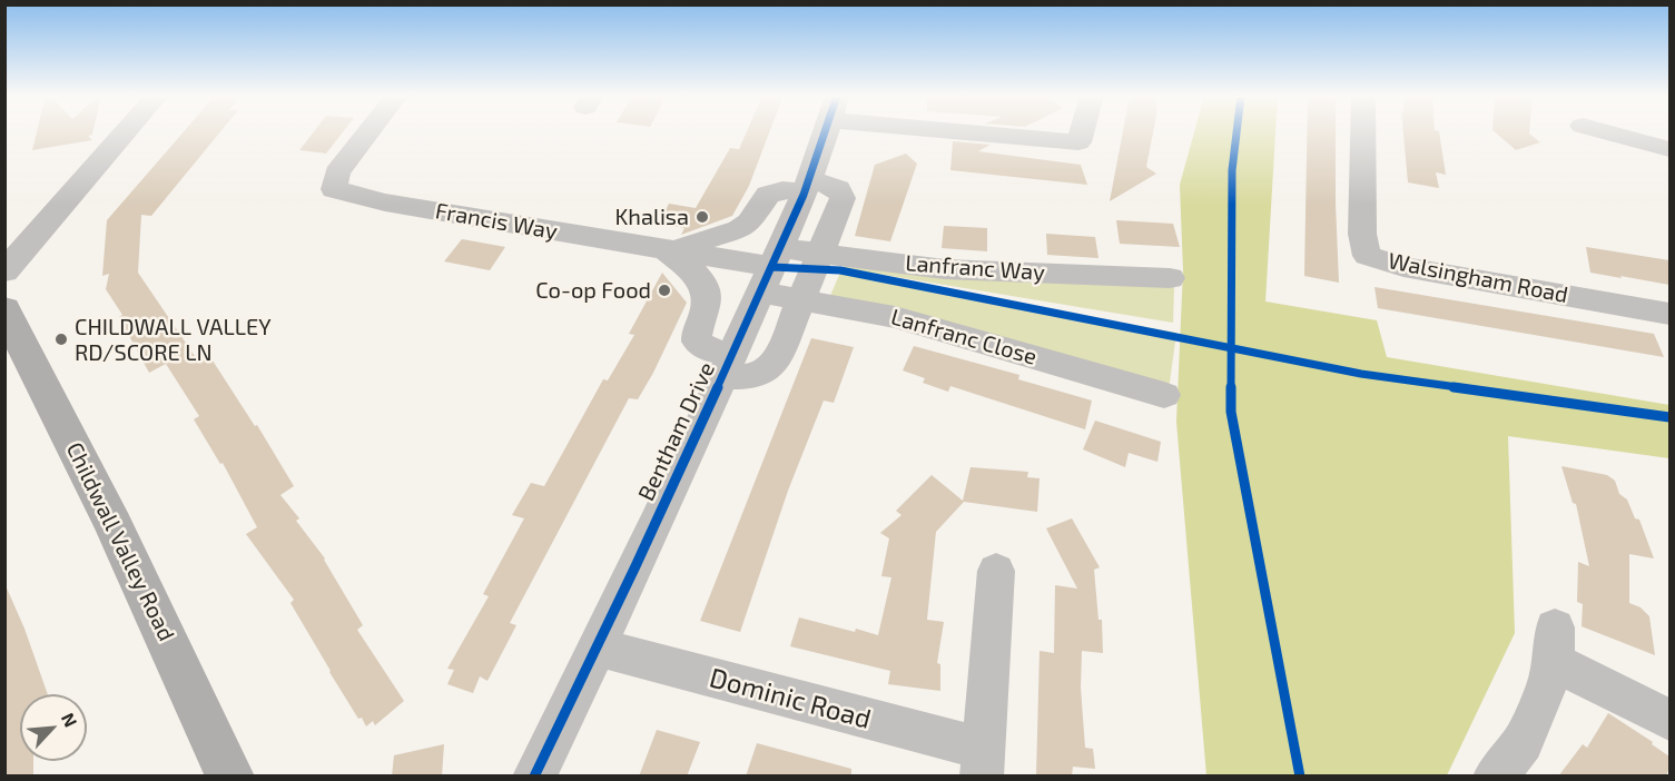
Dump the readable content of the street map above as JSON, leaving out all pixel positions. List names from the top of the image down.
{
  "streets": {
    "main road": ["Childwall Valley Road"],
    "street": [
      "Francis Way",
      "Lanfranc Way",
      "Walsingham Road",
      "Lanfranc Close",
      "Bentham Drive",
      "Dominic Road"
    ]
  },
  "crossings": [
    ["Francis Way", "Lanfranc Way"],
    ["Francis Way", "Lanfranc Close"],
    ["Francis Way", "Bentham Drive"],
    ["Lanfranc Way", "Lanfranc Close"],
    ["Lanfranc Way", "Bentham Drive"],
    ["Lanfranc Close", "Bentham Drive"],
    ["Bentham Drive", "Dominic Road"]
  ],
  "places": ["Khalisa", "Co-op Food", "CHILDWALL VALLEY RD/SCORE LN"],
  "north": "top right"
}
